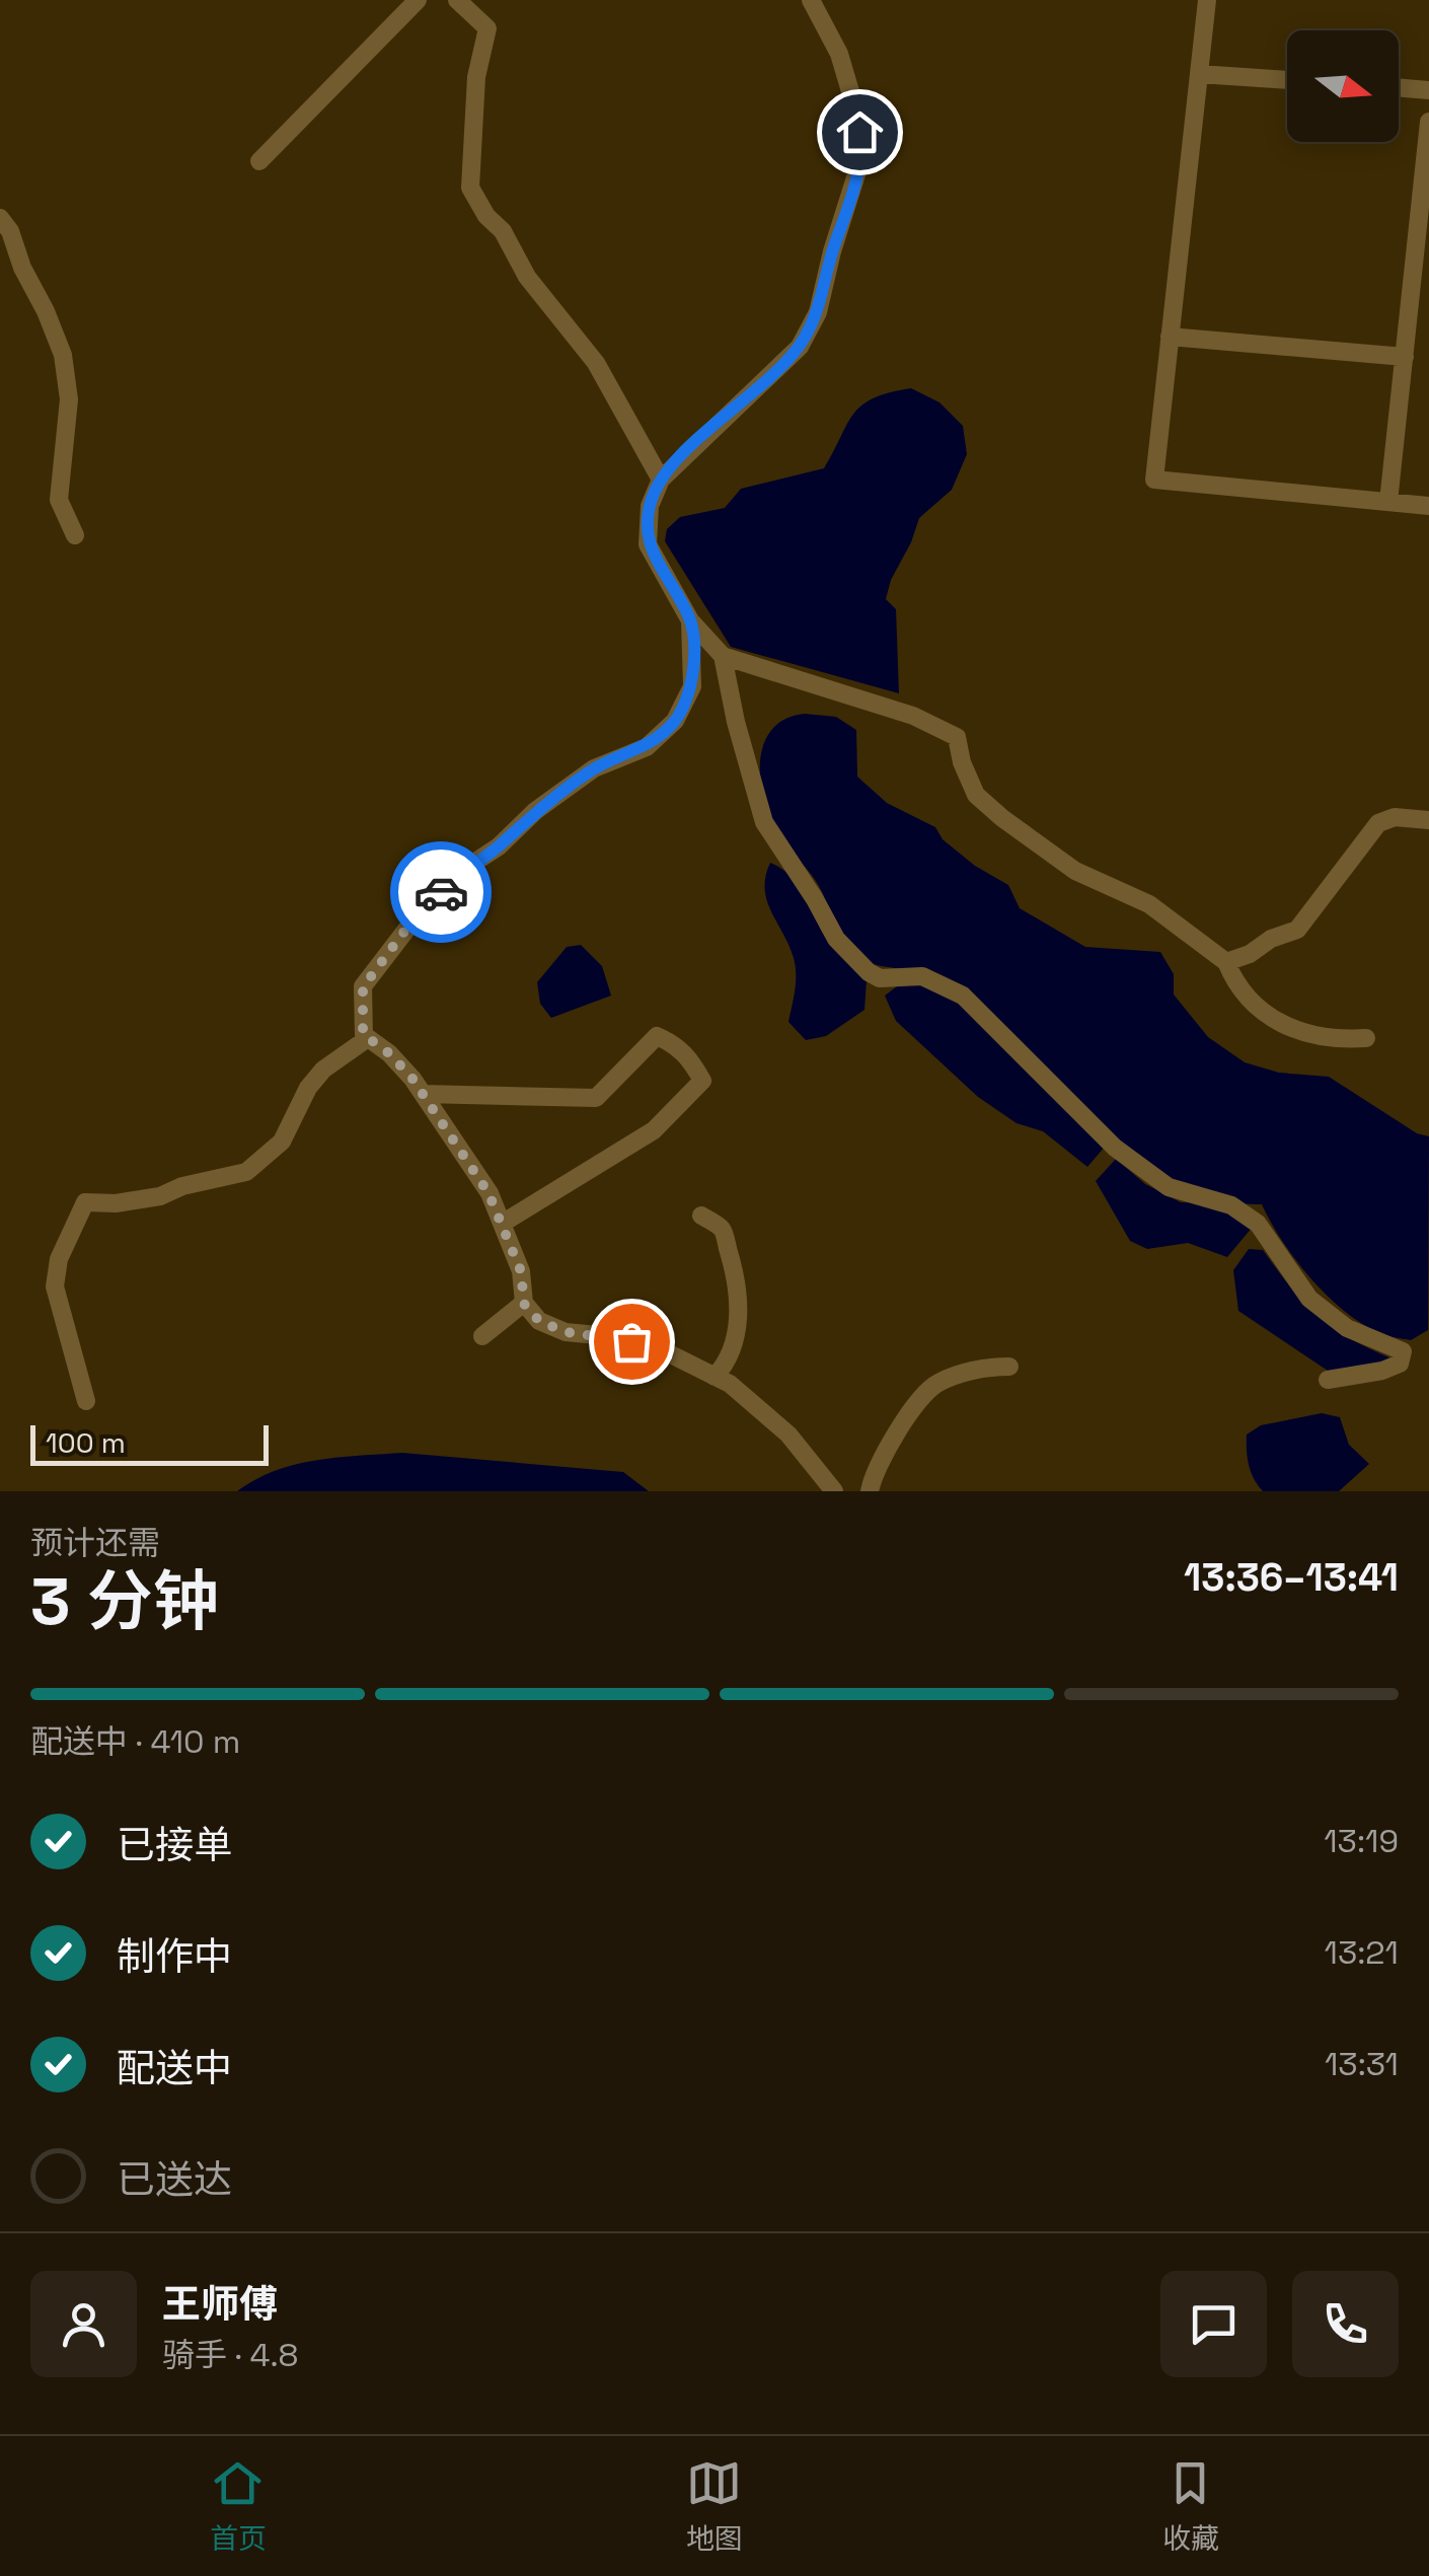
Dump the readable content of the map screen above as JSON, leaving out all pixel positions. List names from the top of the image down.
{
  "scale_bar": "100 m",
  "north": "right",
  "page": {
    "scale": "100 m",
    "heading": ["3 分钟", "预计还需", "13:36–13:41"],
    "panel": ["王师傅", "骑手 · 4.8"],
    "bar": "配送中 · 410 m",
    "list": [
      ["已接单", "13:19"],
      ["制作中", "13:21"],
      ["配送中", "13:31"],
      "已送达"
    ],
    "tabs": ["首页", "地图", "收藏"]
  }
}
